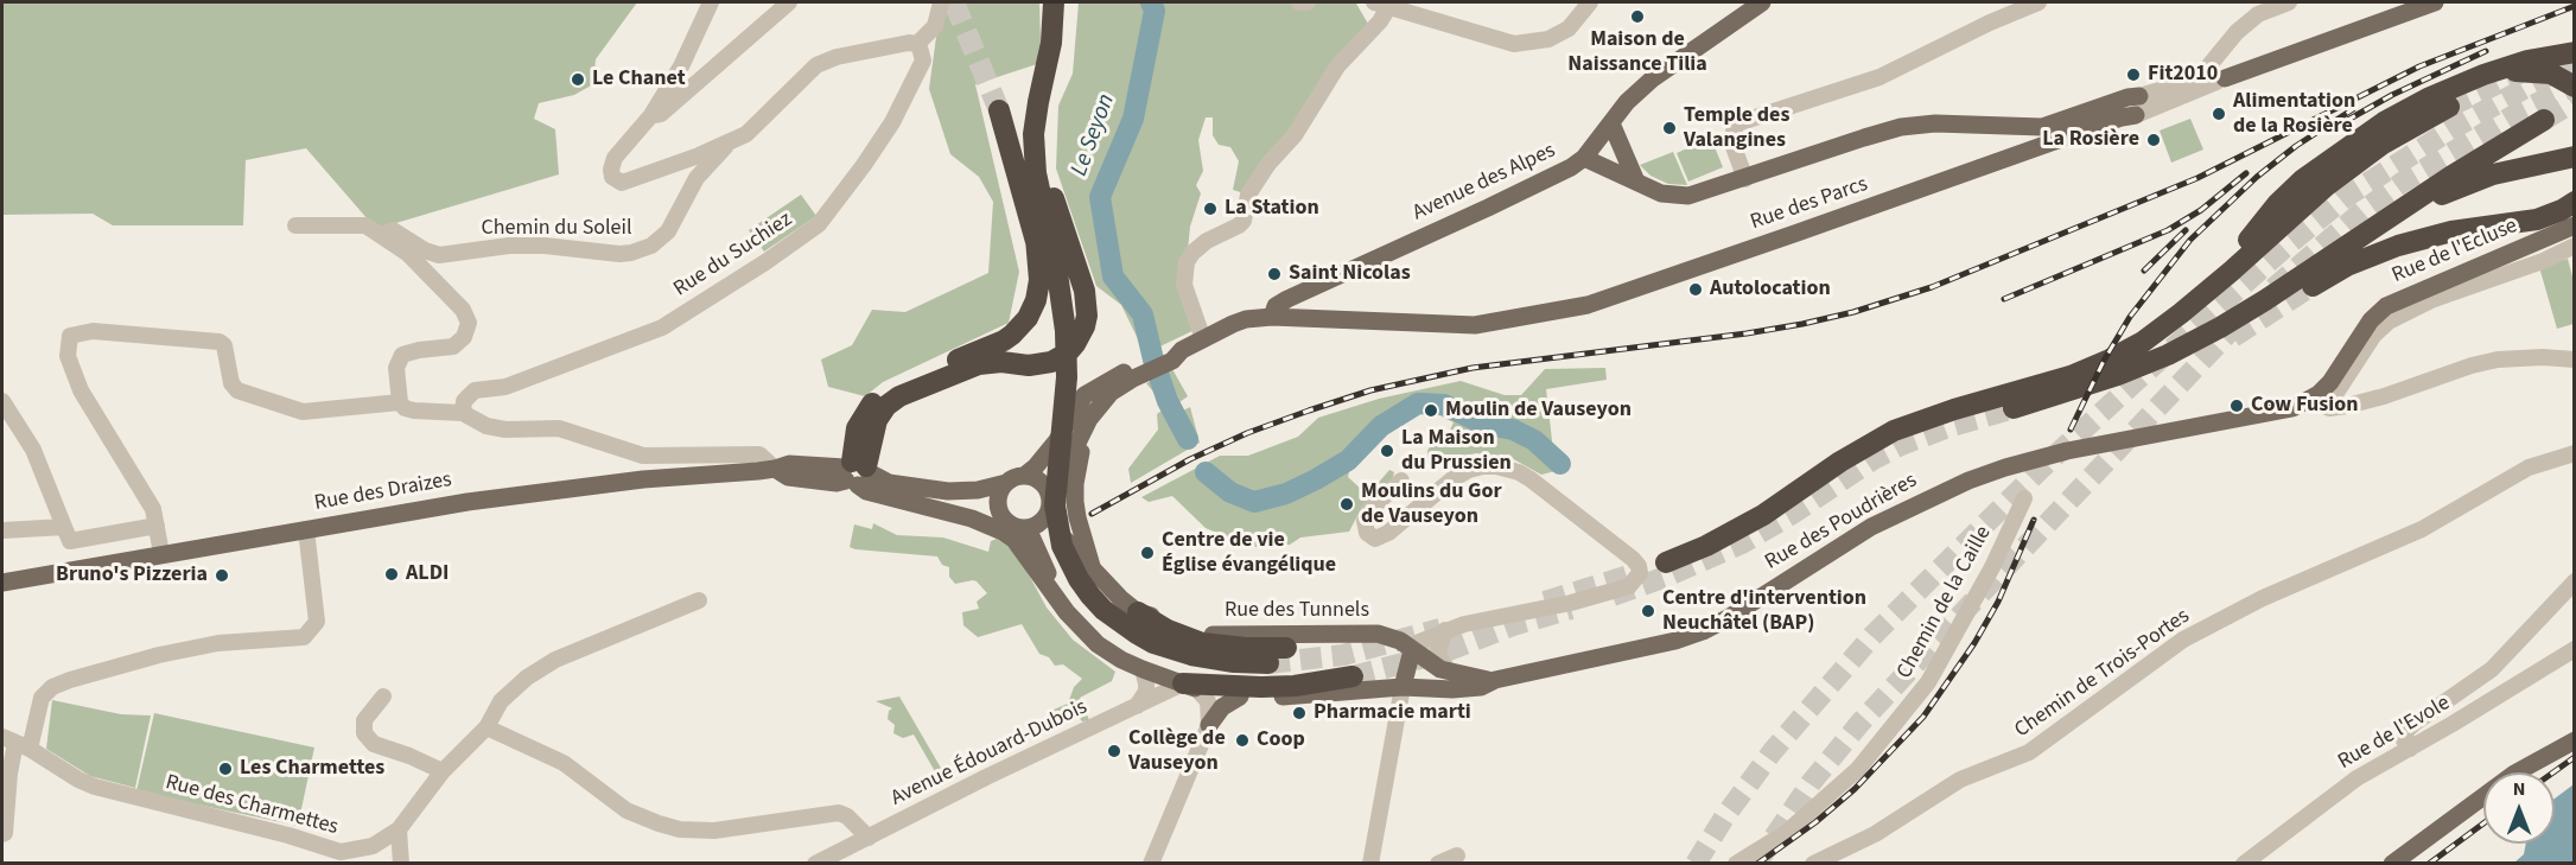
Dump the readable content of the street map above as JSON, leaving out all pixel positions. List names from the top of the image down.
{
  "streets": {
    "main road": [
      "Avenue des Alpes",
      "Rue des Parcs",
      "Rue de l'Ecluse",
      "Rue des Draizes",
      "Rue des Poudrières",
      "Rue des Tunnels"
    ],
    "street": [
      "Chemin du Soleil",
      "Rue du Suchiez",
      "Chemin de la Caille",
      "Chemin de Trois-Portes",
      "Rue de l'Evole",
      "Avenue Édouard-Dubois",
      "Rue des Charmettes"
    ]
  },
  "crossings": [
    ["Avenue des Alpes", "Rue des Parcs"],
    ["Rue de l'Ecluse", "Rue des Poudrières"],
    ["Rue des Draizes", "Rue des Poudrières"],
    ["Rue des Poudrières", "Rue des Tunnels"],
    ["Rue des Poudrières", "Avenue Édouard-Dubois"]
  ],
  "water": ["Le Seyon"],
  "places": [
    "Maison de Naissance Tilia",
    "Fit2010",
    "Le Chanet",
    "Alimentation de la Rosière",
    "Temple des Valangines",
    "La Rosière",
    "La Station",
    "Saint Nicolas",
    "Autolocation",
    "Cow Fusion",
    "Moulin de Vauseyon",
    "La Maison du Prussien",
    "Moulins du Gor de Vauseyon",
    "Centre de vie Église évangélique",
    "ALDI",
    "Bruno's Pizzeria",
    "Centre d'intervention Neuchâtel (BAP)",
    "Pharmacie marti",
    "Coop",
    "Collège de Vauseyon",
    "Les Charmettes"
  ],
  "north": "top"
}
